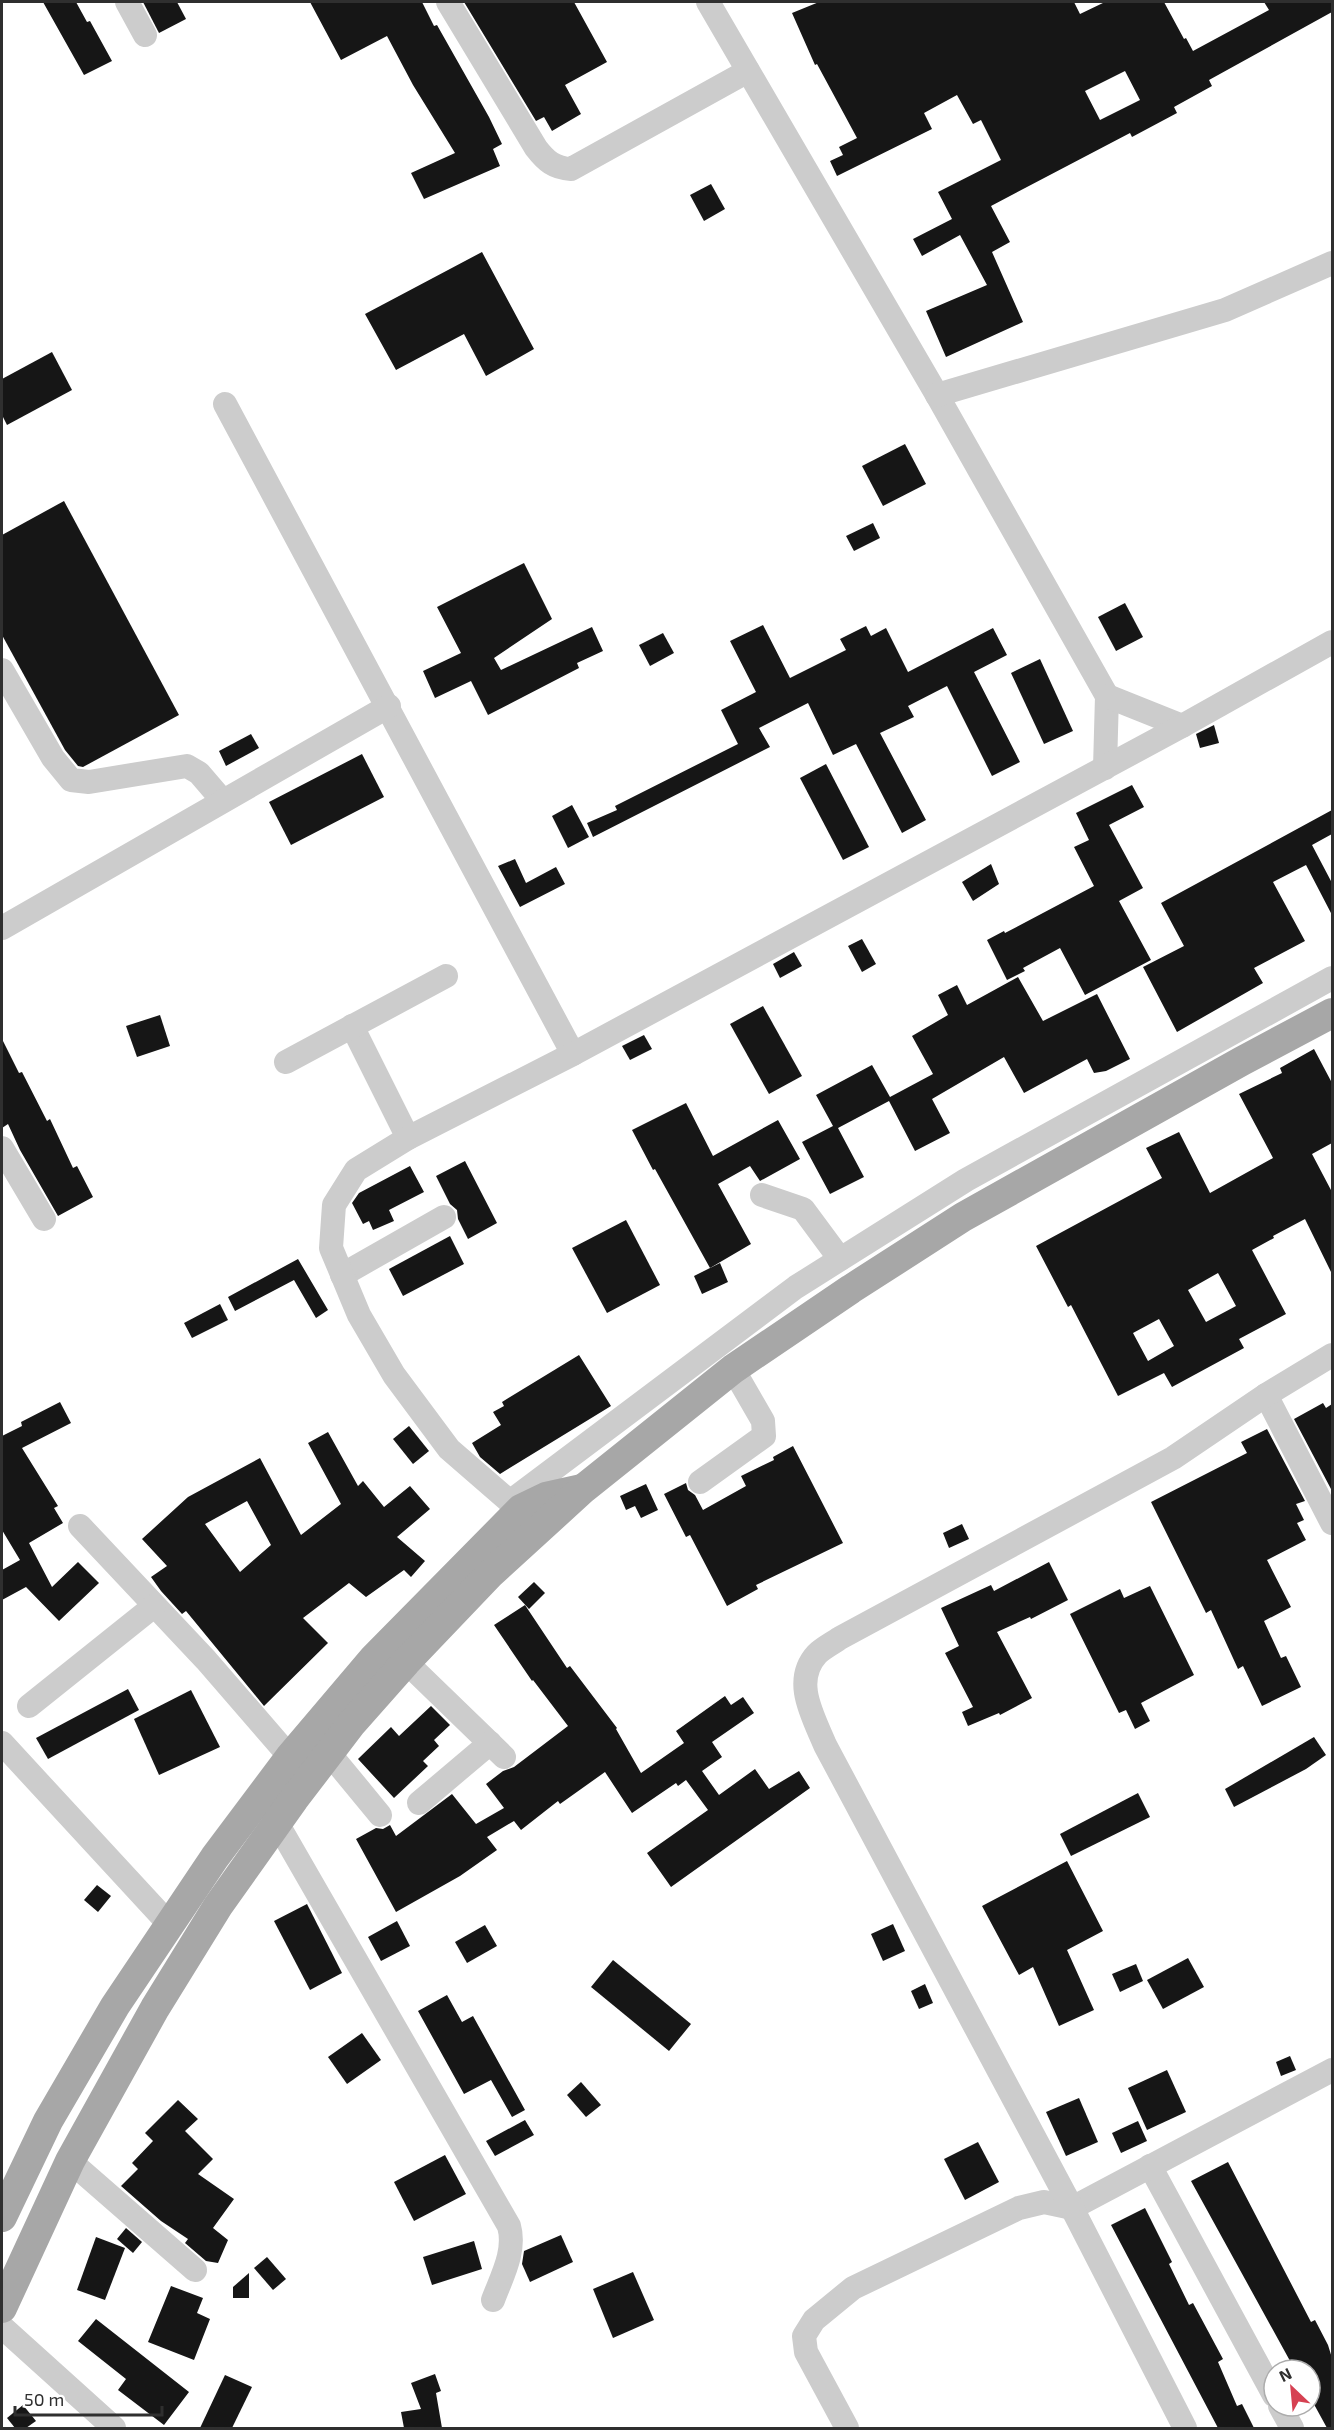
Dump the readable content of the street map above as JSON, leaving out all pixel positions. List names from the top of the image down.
{
  "scale_bar": "50 m",
  "north": "top left"
}
